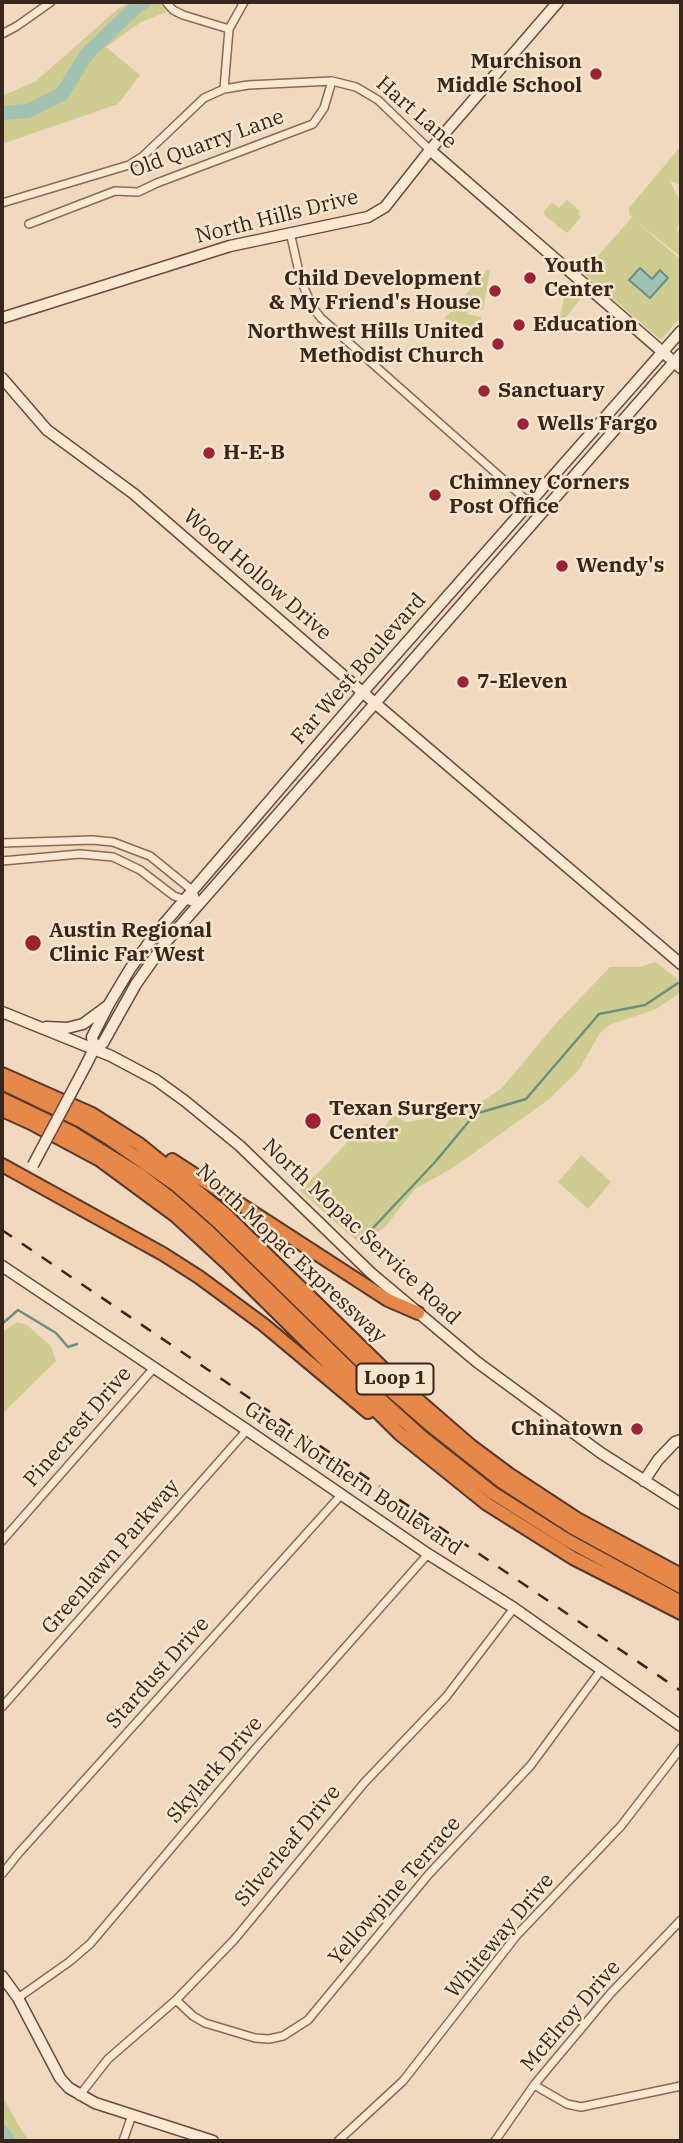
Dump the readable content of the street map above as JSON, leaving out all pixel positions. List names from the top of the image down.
{
  "streets": {
    "highway": ["North Mopac Expressway", "Loop 1"],
    "street": [
      "Hart Lane",
      "Old Quarry Lane",
      "North Hills Drive",
      "Wood Hollow Drive",
      "Far West Boulevard",
      "North Mopac Service Road",
      "Pinecrest Drive",
      "Great Northern Boulevard",
      "Greenlawn Parkway",
      "Stardust Drive",
      "Skylark Drive",
      "Silverleaf Drive",
      "Yellowpine Terrace",
      "Whiteway Drive",
      "McElroy Drive"
    ]
  },
  "crossings": [
    ["Hart Lane", "Old Quarry Lane"],
    ["Hart Lane", "North Hills Drive"],
    ["Hart Lane", "Far West Boulevard"],
    ["Wood Hollow Drive", "Far West Boulevard"],
    ["Far West Boulevard", "North Mopac Service Road"],
    ["Pinecrest Drive", "Great Northern Boulevard"],
    ["Great Northern Boulevard", "Greenlawn Parkway"],
    ["Great Northern Boulevard", "Stardust Drive"],
    ["Great Northern Boulevard", "Skylark Drive"],
    ["Great Northern Boulevard", "Silverleaf Drive"],
    ["Great Northern Boulevard", "Yellowpine Terrace"],
    ["Silverleaf Drive", "Yellowpine Terrace"]
  ],
  "places": [
    "Murchison Middle School",
    "Youth Center",
    "Child Development & My Friend's House",
    "Education",
    "Northwest Hills United Methodist Church",
    "Sanctuary",
    "Wells Fargo",
    "H-E-B",
    "Chimney Corners Post Office",
    "Wendy's",
    "7-Eleven",
    "Austin Regional Clinic Far West",
    "Texan Surgery Center",
    "Chinatown"
  ]
}
